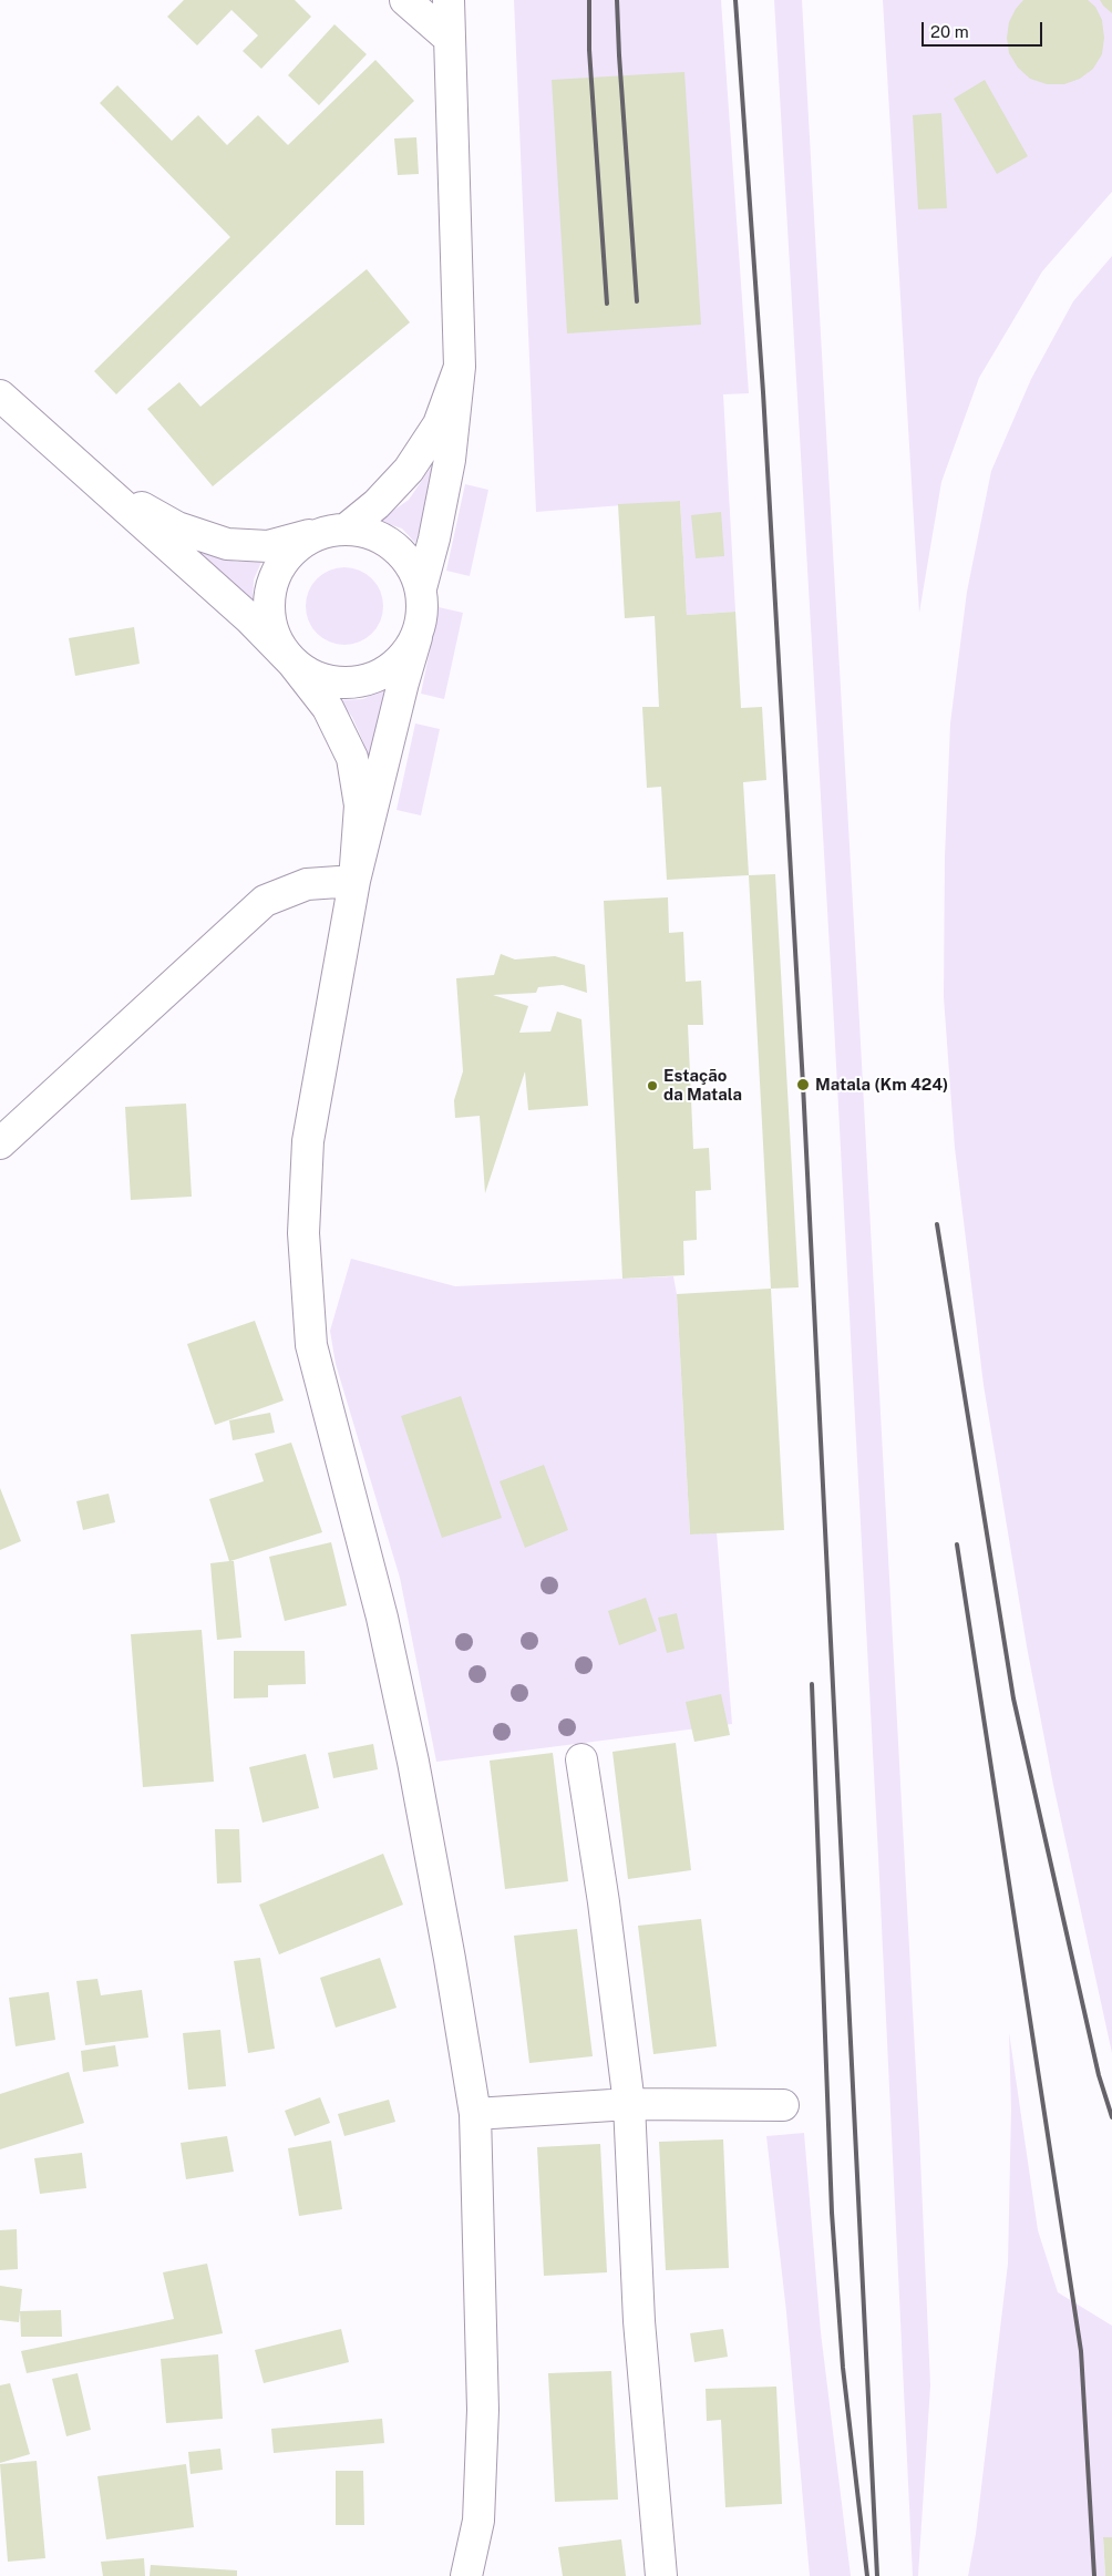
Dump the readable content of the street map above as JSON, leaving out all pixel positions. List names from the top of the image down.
{
  "places": ["Matala (Km 424)", "Estação da Matala"],
  "scale_bar": "20 m"
}
